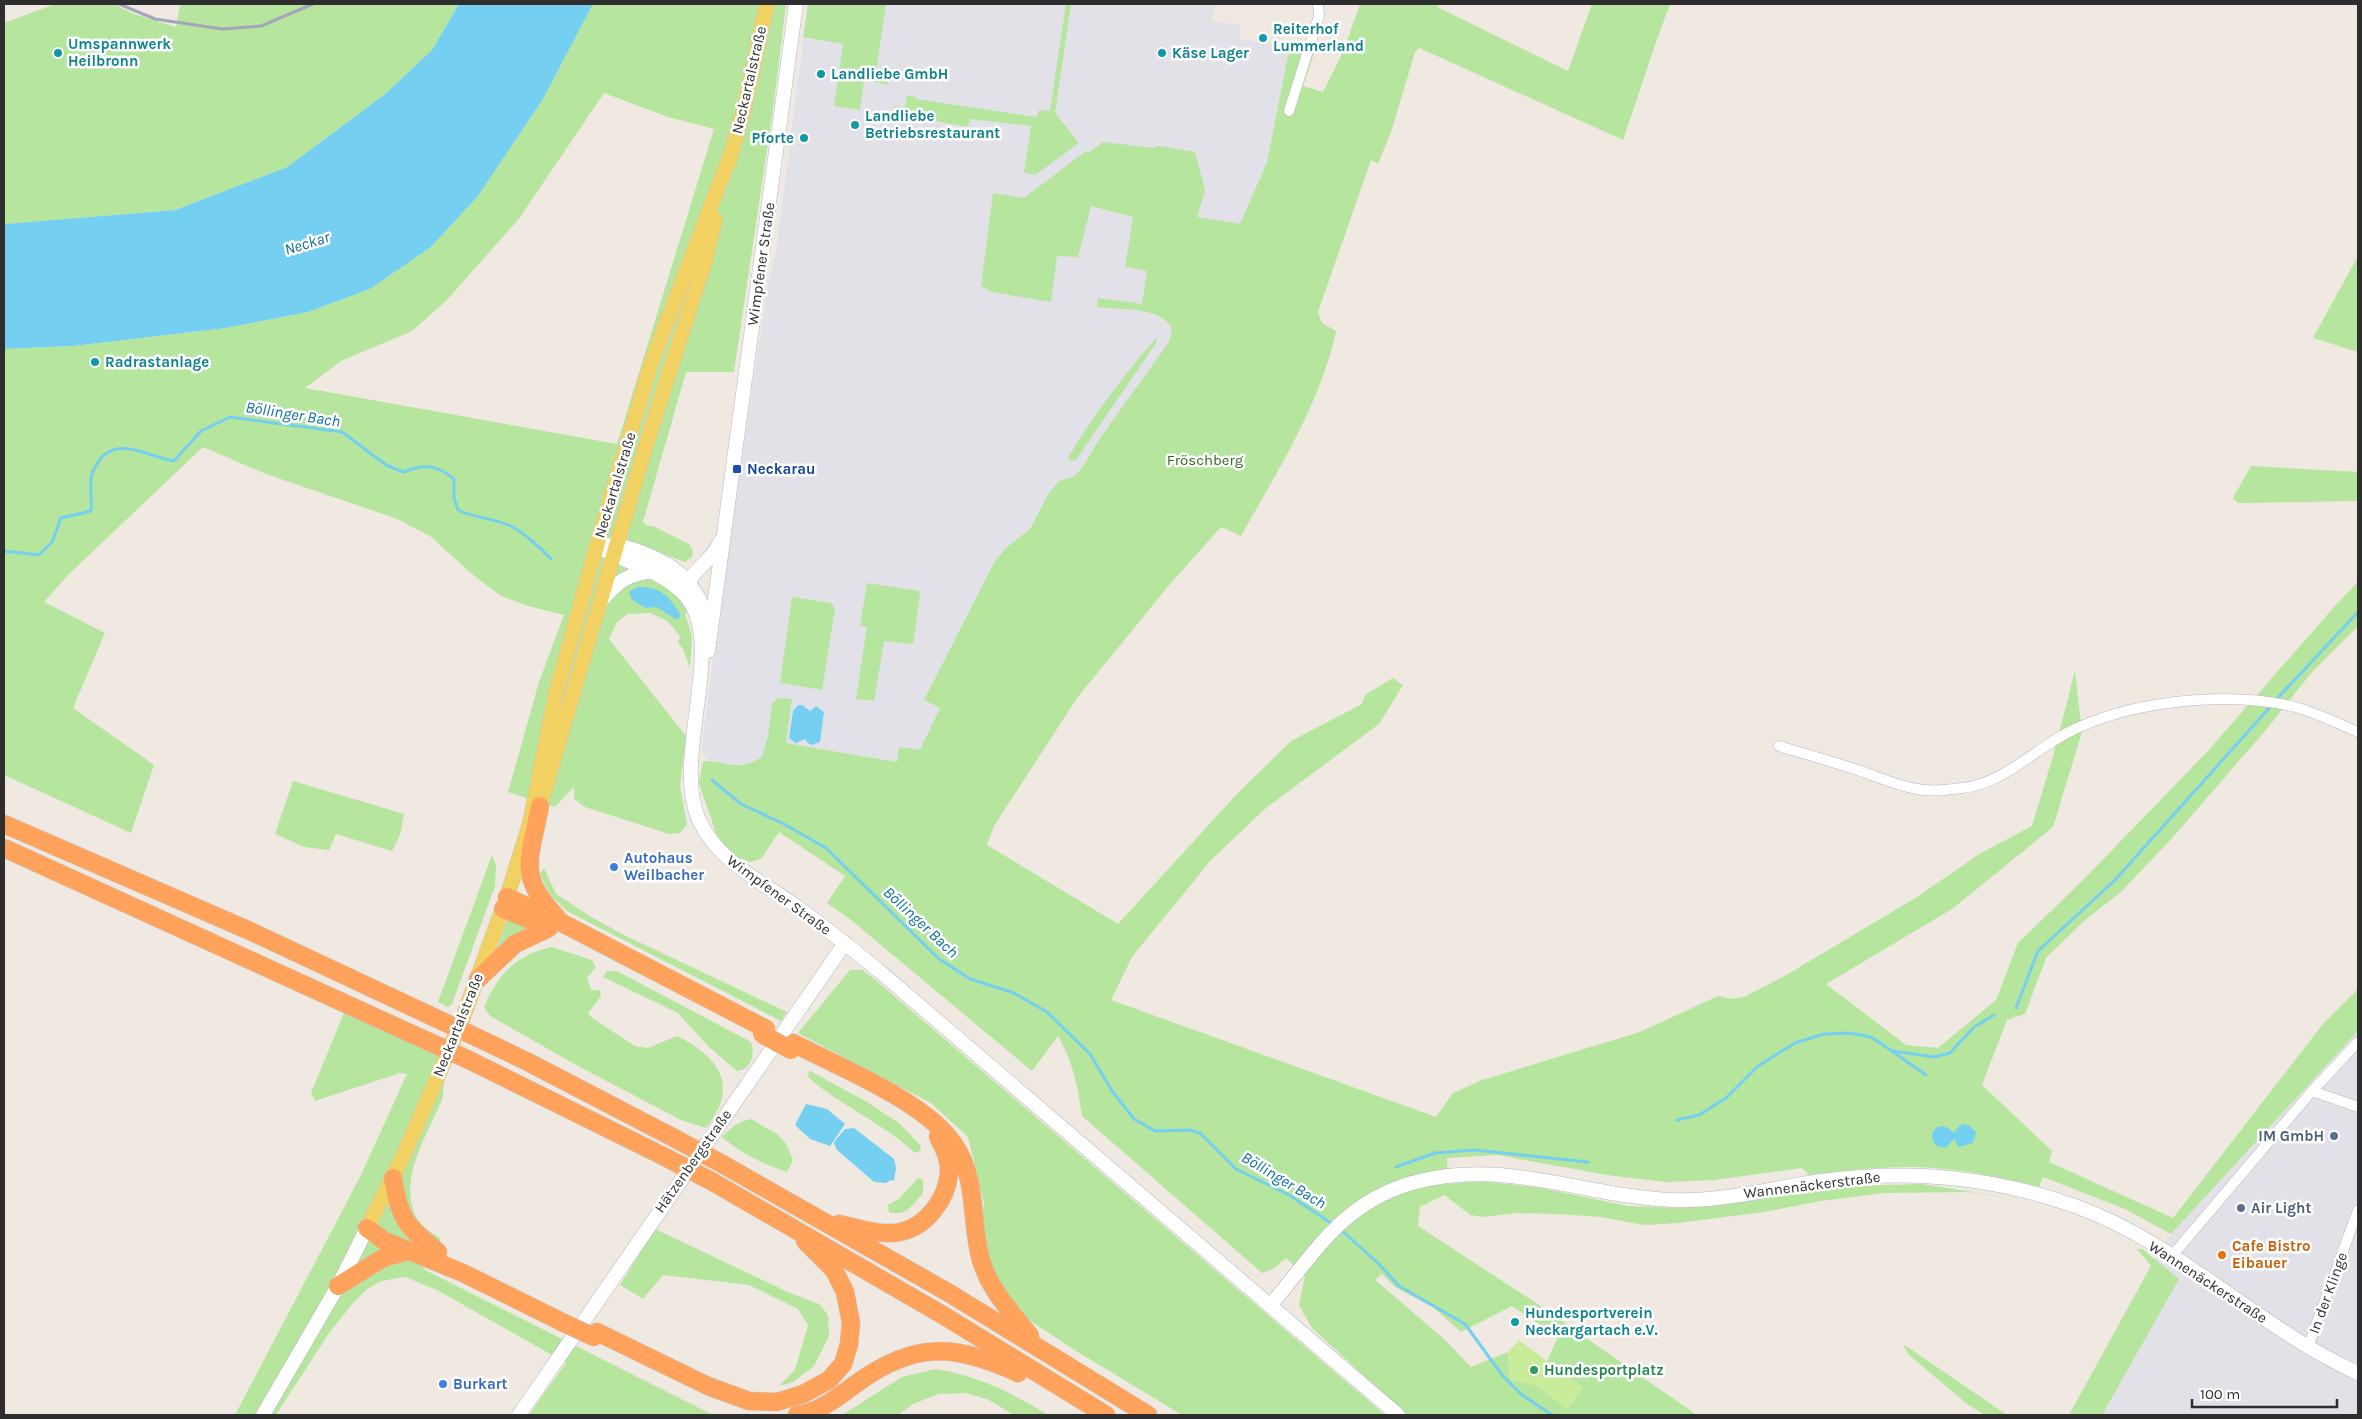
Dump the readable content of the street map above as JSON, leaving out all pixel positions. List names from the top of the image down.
{
  "streets": {
    "main road": ["Neckartalstraße"],
    "street": [
      "Wimpfener Straße",
      "Hätzenbergstraße",
      "Wannenäckerstraße",
      "In der Klinge"
    ]
  },
  "crossings": [
    ["Neckartalstraße", "Wimpfener Straße"],
    ["Wimpfener Straße", "Hätzenbergstraße"],
    ["Wimpfener Straße", "Wannenäckerstraße"],
    ["Wannenäckerstraße", "In der Klinge"]
  ],
  "water": ["Neckar", "Böllinger Bach"],
  "parks": ["Fröschberg"],
  "places": {
    "other": [
      "Reiterhof Lummerland",
      "Umspannwerk Heilbronn",
      "Käse Lager",
      "Landliebe GmbH",
      "Landliebe Betriebsrestaurant",
      "Pforte",
      "Radrastanlage",
      "Autohaus Weilbacher",
      "IM GmbH",
      "Air Light",
      "Cafe Bistro Eibauer",
      "Hundesportverein Neckargartach e.V.",
      "Hundesportplatz",
      "Burkart"
    ],
    "transit": ["Neckarau"]
  },
  "scale_bar": "100 m"
}
